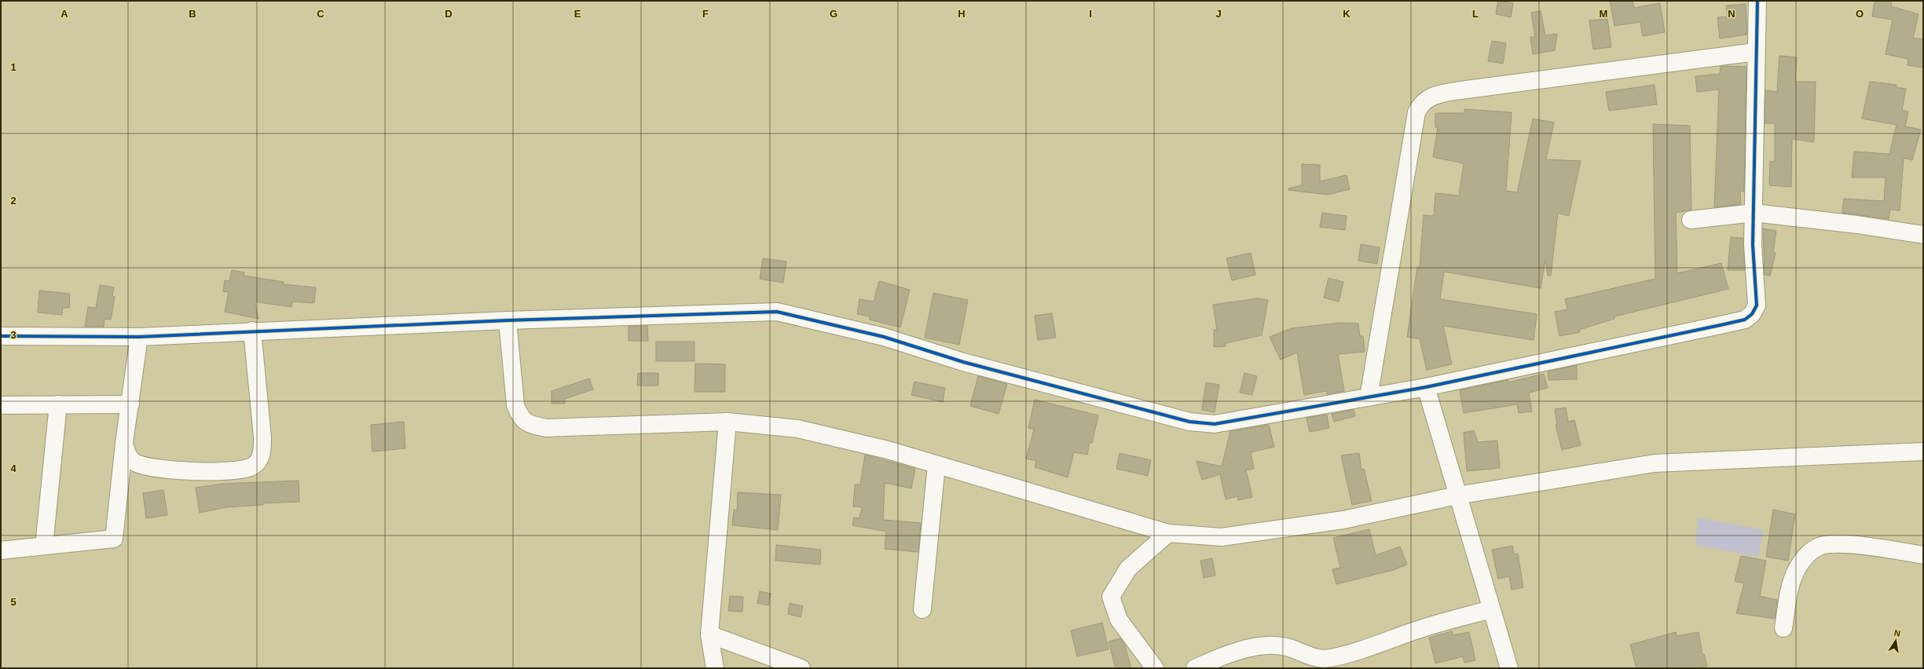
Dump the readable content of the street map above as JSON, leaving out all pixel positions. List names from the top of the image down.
{
  "north": "top",
  "grid": {
    "columns": [
      "A",
      "B",
      "C",
      "D",
      "E",
      "F",
      "G",
      "H",
      "I",
      "J",
      "K",
      "L",
      "M",
      "N",
      "O"
    ],
    "rows": [
      "1",
      "2",
      "3",
      "4",
      "5"
    ]
  }
}
